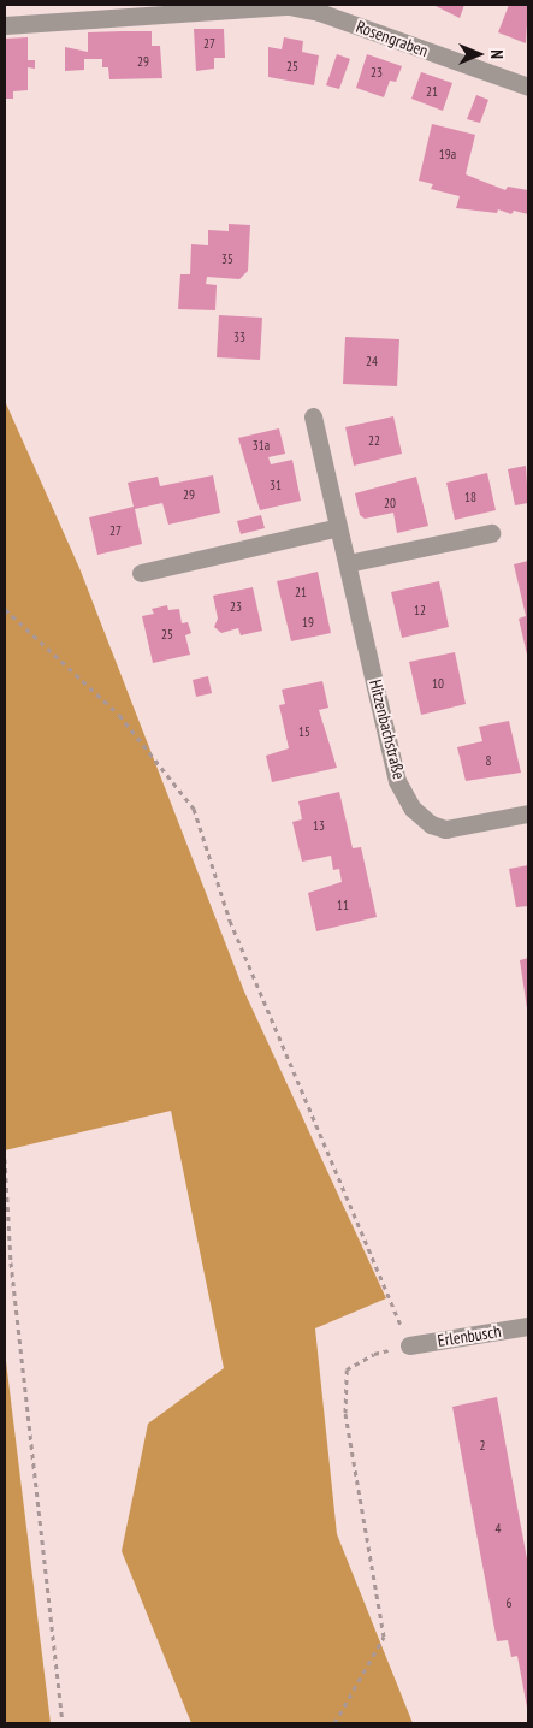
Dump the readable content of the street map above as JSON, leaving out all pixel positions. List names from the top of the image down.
{
  "streets": {
    "street": ["Rosengraben", "Hitzenbachstraße", "Erlenbusch"]
  },
  "house_numbers": [
    "27",
    "29",
    "25",
    "23",
    "21",
    "19a",
    "35",
    "33",
    "24",
    "22",
    "31a",
    "31",
    "29",
    "18",
    "20",
    "27",
    "21",
    "23",
    "12",
    "19",
    "25",
    "10",
    "15",
    "8",
    "13",
    "11",
    "2",
    "4",
    "6"
  ],
  "north": "right"
}
